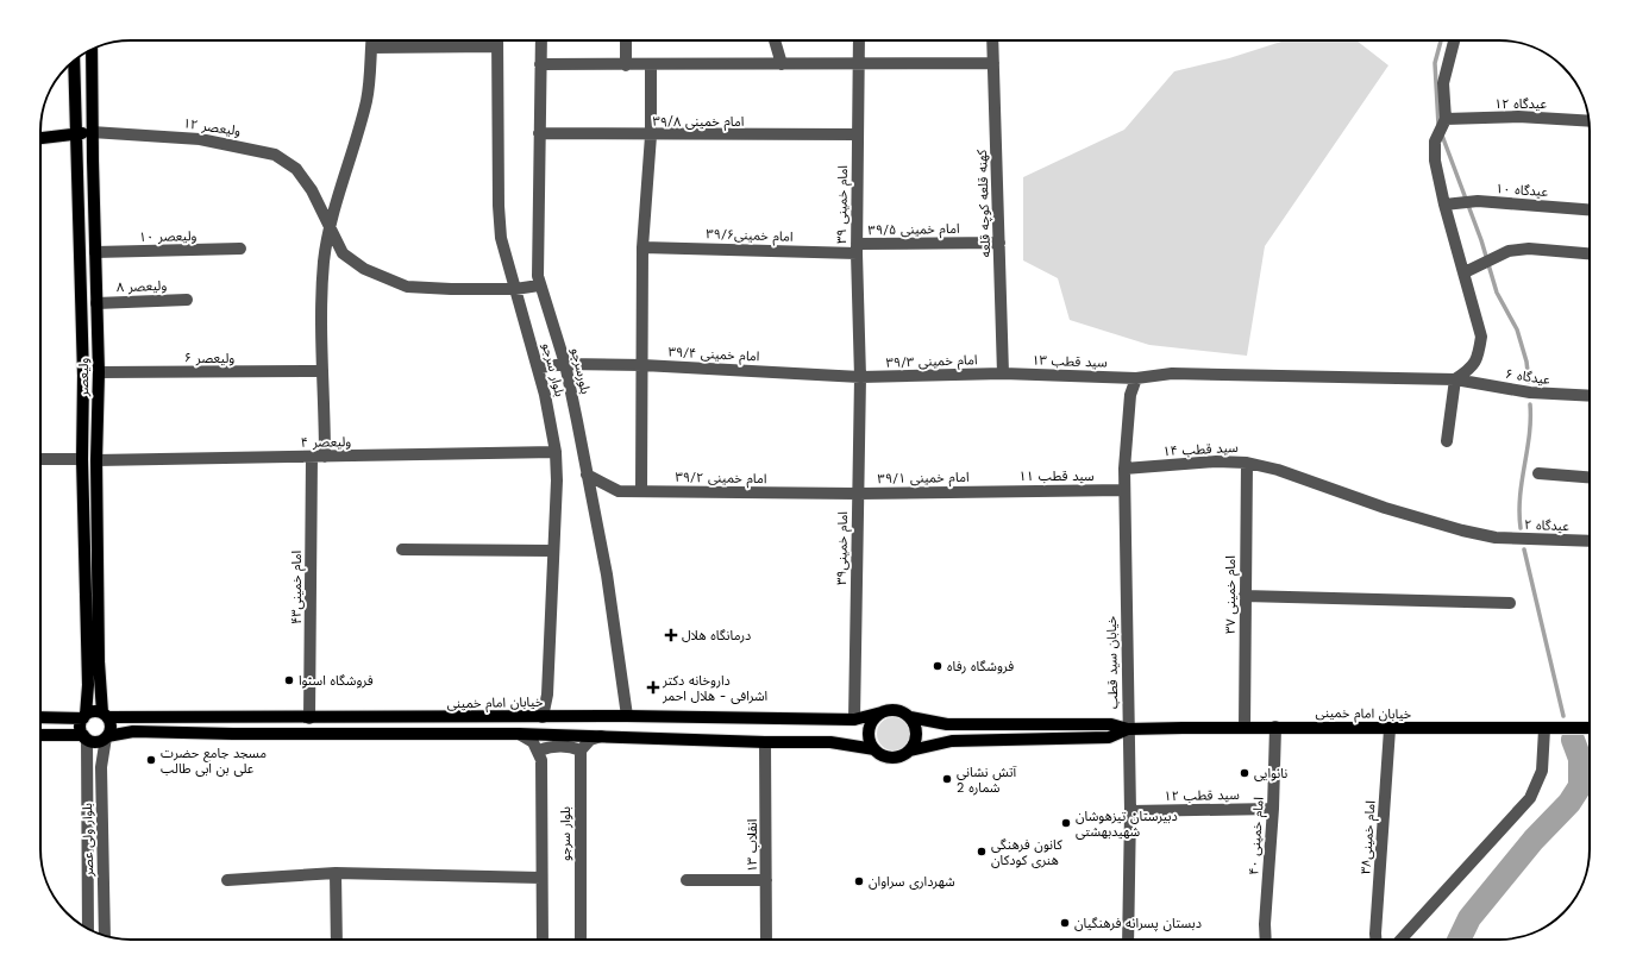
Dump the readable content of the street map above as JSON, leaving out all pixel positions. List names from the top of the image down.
{
  "streets": {
    "main road": ["ولیعصر", "خیابان امام خمینی"],
    "street": [
      "عیدگاه ۱۲",
      "امام خمینی ۳۹/۸",
      "ولیعصر ۱۲",
      "عیدگاه ۱۰",
      "کهنه قلعه کوچه قلعه",
      "امام خمینی ۳۹",
      "امام خمینی ۳۹/۵",
      "امام خمینی۳۹/۶",
      "ولیعصر ۱۰",
      "ولیعصر ۸",
      "امام خمینی ۳۹/۴",
      "ولیعصر ۶",
      "امام خمینی ۳۹/۳",
      "سید قطب ۱۳",
      "بلوار سرجو",
      "بلورسرجو",
      "عیدگاه ۶",
      "ولیعصر ۴",
      "سید قطب ۱۴",
      "سید قطب ۱۱",
      "امام خمینی ۳۹/۲",
      "امام خمینی ۳۹/۱",
      "عیدگاه ۲",
      "امام خمینی۳۹",
      "امام خمینی۴۳",
      "امام خمینی ۳۷",
      "خیابان سید قطب",
      "سید قطب ۱۲",
      "امام خمینی ۴۰",
      "امام خمینی۳۸",
      "بلوار ولی عصر",
      "انقلاب ۱۳"
    ]
  },
  "crossings": [
    ["امام خمینی ۳۹/۸", "امام خمینی ۳۹"],
    ["امام خمینی ۳۹/۸", "بلورسرجو"],
    ["ولیعصر ۱۲", "بلوار سرجو"],
    ["ولیعصر ۱۲", "بلورسرجو"],
    ["ولیعصر ۱۲", "ولیعصر"],
    ["کهنه قلعه کوچه قلعه", "امام خمینی ۳۹/۵"],
    ["کهنه قلعه کوچه قلعه", "امام خمینی ۳۹/۳"],
    ["کهنه قلعه کوچه قلعه", "سید قطب ۱۳"],
    ["امام خمینی ۳۹", "امام خمینی ۳۹/۵"],
    ["امام خمینی ۳۹", "امام خمینی۳۹/۶"],
    ["امام خمینی ۳۹", "امام خمینی ۳۹/۴"],
    ["امام خمینی ۳۹", "امام خمینی ۳۹/۳"],
    ["امام خمینی ۳۹", "امام خمینی۳۹"],
    ["امام خمینی ۳۹/۵", "امام خمینی۳۹/۶"],
    ["ولیعصر ۱۰", "ولیعصر"],
    ["ولیعصر ۸", "ولیعصر"],
    ["امام خمینی ۳۹/۴", "امام خمینی ۳۹/۳"],
    ["امام خمینی ۳۹/۴", "بلوار سرجو"],
    ["امام خمینی ۳۹/۴", "بلورسرجو"],
    ["امام خمینی ۳۹/۴", "امام خمینی۳۹"],
    ["ولیعصر ۶", "ولیعصر"],
    ["امام خمینی ۳۹/۳", "سید قطب ۱۳"],
    ["امام خمینی ۳۹/۳", "امام خمینی۳۹"],
    ["سید قطب ۱۳", "عیدگاه ۶"],
    ["سید قطب ۱۳", "خیابان سید قطب"],
    ["بلوار سرجو", "ولیعصر ۴"],
    ["بلوار سرجو", "خیابان امام خمینی"],
    ["بلورسرجو", "امام خمینی ۳۹/۲"],
    ["بلورسرجو", "خیابان امام خمینی"],
    ["ولیعصر", "ولیعصر ۴"],
    ["ولیعصر", "خیابان امام خمینی"],
    ["ولیعصر", "بلوار ولی عصر"],
    ["ولیعصر ۴", "امام خمینی۴۳"],
    ["سید قطب ۱۴", "عیدگاه ۲"],
    ["سید قطب ۱۴", "امام خمینی ۳۷"],
    ["سید قطب ۱۴", "خیابان سید قطب"],
    ["سید قطب ۱۱", "امام خمینی ۳۹/۱"],
    ["سید قطب ۱۱", "خیابان سید قطب"],
    ["امام خمینی ۳۹/۲", "امام خمینی ۳۹/۱"],
    ["امام خمینی ۳۹/۲", "امام خمینی۳۹"],
    ["امام خمینی ۳۹/۱", "امام خمینی۳۹"],
    ["امام خمینی۳۹", "خیابان امام خمینی"],
    ["امام خمینی۴۳", "خیابان امام خمینی"],
    ["امام خمینی ۳۷", "خیابان امام خمینی"],
    ["خیابان سید قطب", "خیابان امام خمینی"],
    ["خیابان سید قطب", "سید قطب ۱۲"],
    ["خیابان امام خمینی", "امام خمینی ۴۰"],
    ["خیابان امام خمینی", "امام خمینی۳۸"],
    ["خیابان امام خمینی", "بلوار ولی عصر"],
    ["سید قطب ۱۲", "امام خمینی ۴۰"]
  ],
  "places": {
    "health": ["درمانگاه هلال", "داروخانه دکتر اشرافی - هلال احمر"],
    "other": [
      "فروشگاه رفاه",
      "فروشگاه اسنوا",
      "مسجد جامع حضرت علی بن ابی طالب",
      "نانوایی",
      "آتش نشانی شماره 2",
      "دبیرستان تیزهوشان شهیدبهشتی",
      "کانون فرهنگی هنری کودکان",
      "شهرداری سراوان",
      "دبستان پسرانه فرهنگیان"
    ]
  }
}
